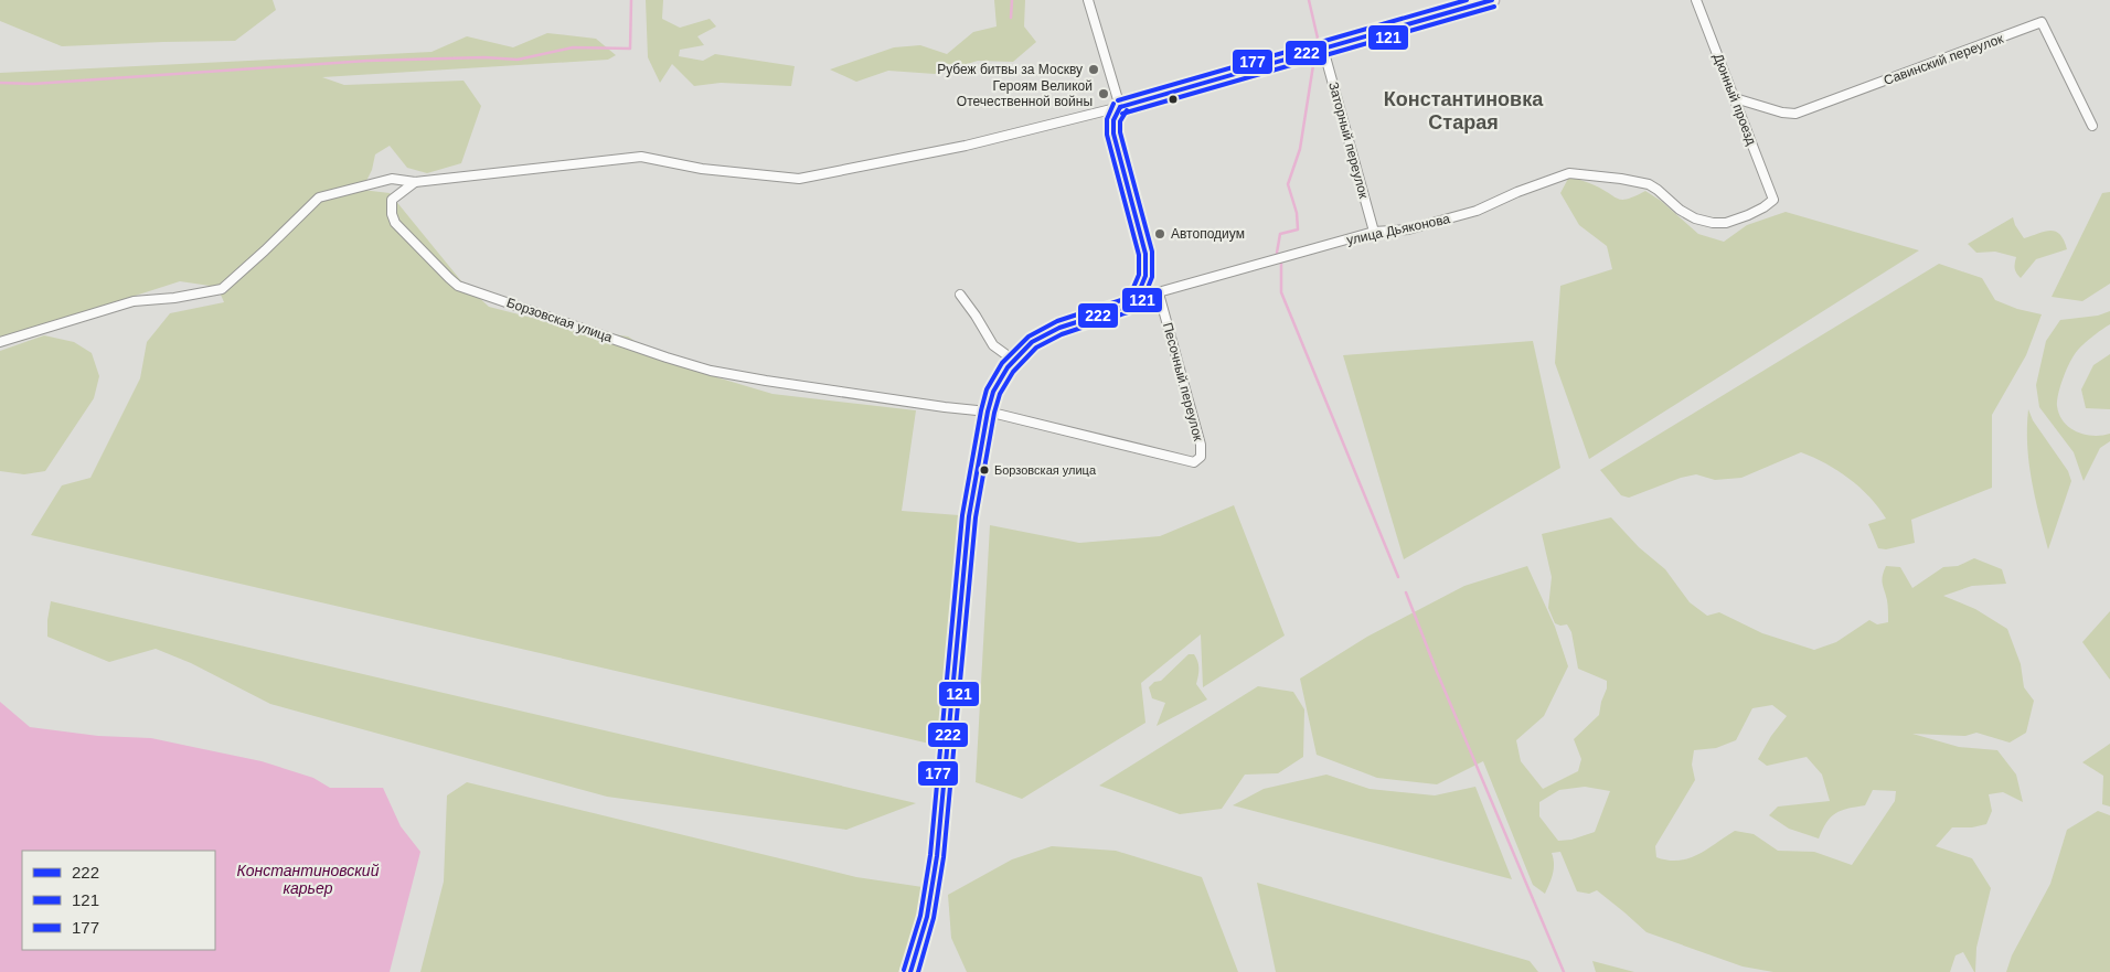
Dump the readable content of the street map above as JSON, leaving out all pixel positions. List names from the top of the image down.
{
  "streets": {
    "main road": ["улица Дьяконова"],
    "street": [
      "Савинский переулок",
      "Дюнный проезд",
      "Заторный переулок",
      "Борзовская улица",
      "Песочный переулок"
    ]
  },
  "crossings": [
    ["Савинский переулок", "Дюнный проезд"],
    ["Дюнный проезд", "улица Дьяконова"],
    ["Заторный переулок", "улица Дьяконова"],
    ["улица Дьяконова", "Борзовская улица"],
    ["улица Дьяконова", "Песочный переулок"],
    ["Борзовская улица", "Песочный переулок"]
  ],
  "districts": ["Константиновка Старая"],
  "water": ["Константиновский карьер"],
  "places": [
    "Рубеж битвы за Москву",
    "Героям Великой Отечественной войны",
    "Автоподиум",
    "Борзовская улица"
  ],
  "lines": ["transit line 222", "transit line 177", "transit line 121"],
  "legend": ["222", "121", "177"]
}
